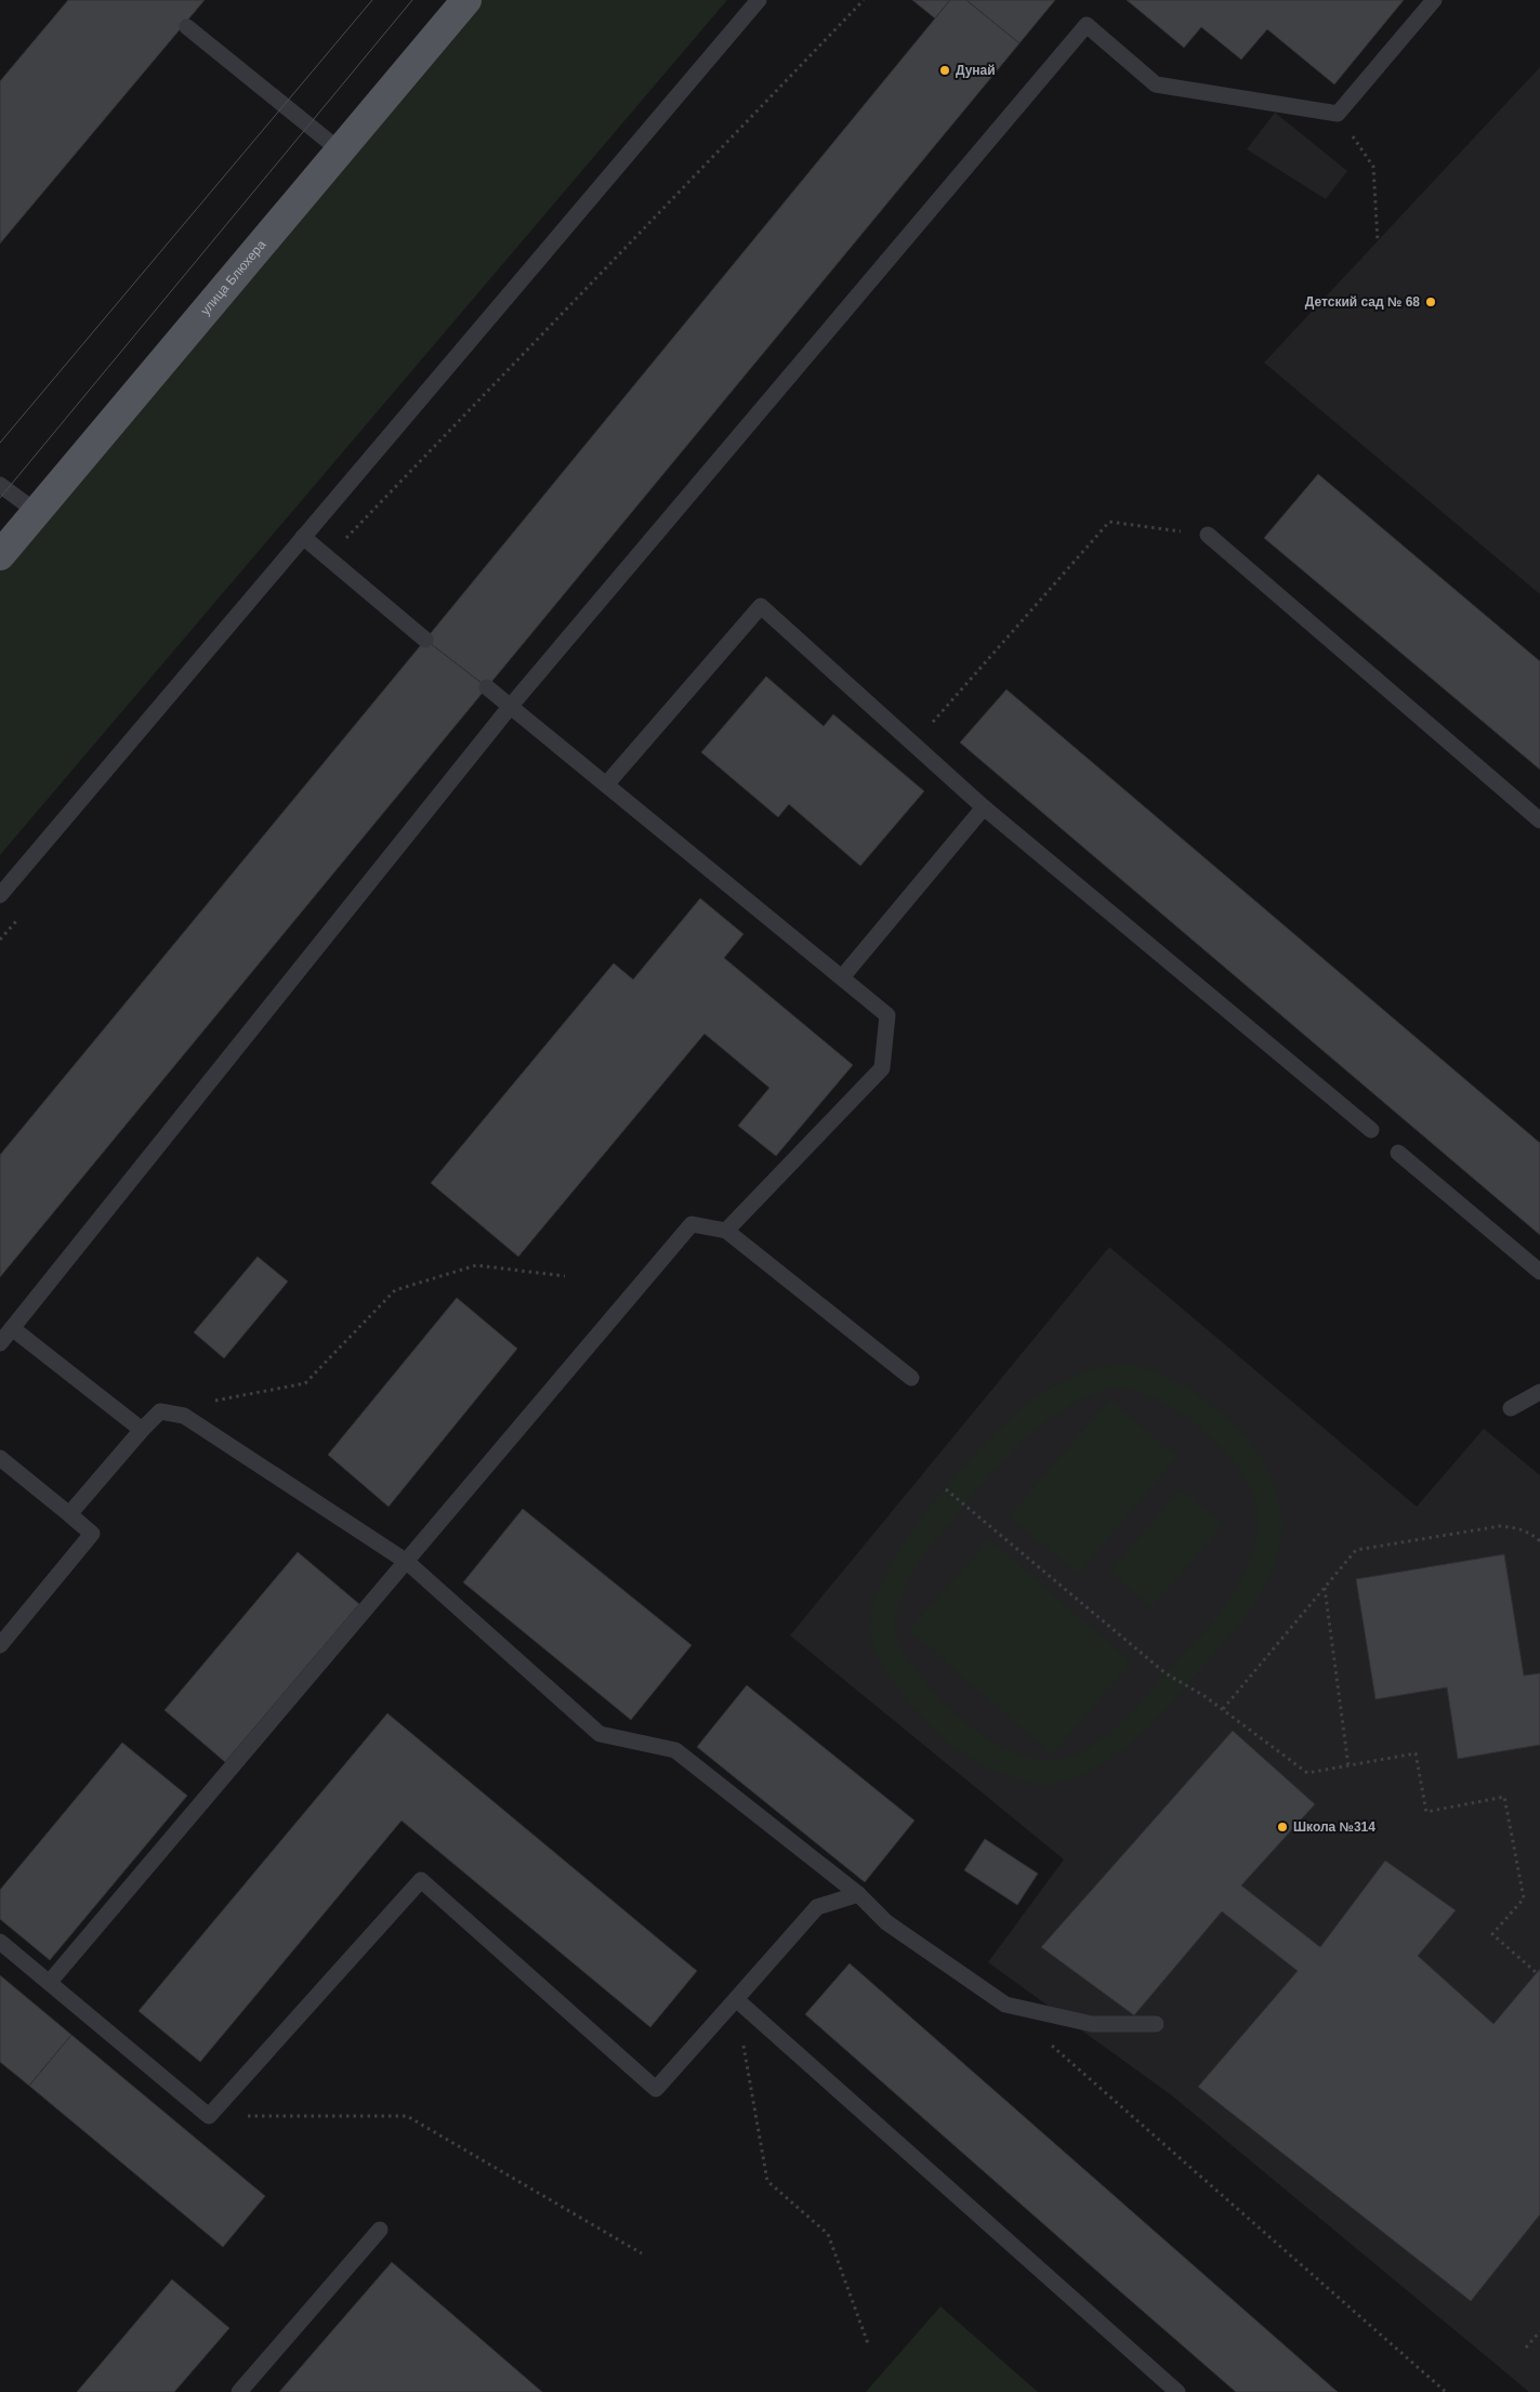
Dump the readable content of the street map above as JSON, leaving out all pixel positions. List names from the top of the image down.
{
  "streets": {
    "main road": ["улица Блюхера"]
  },
  "places": ["Дунай", "Детский сад № 68", "Школа №314"]
}
